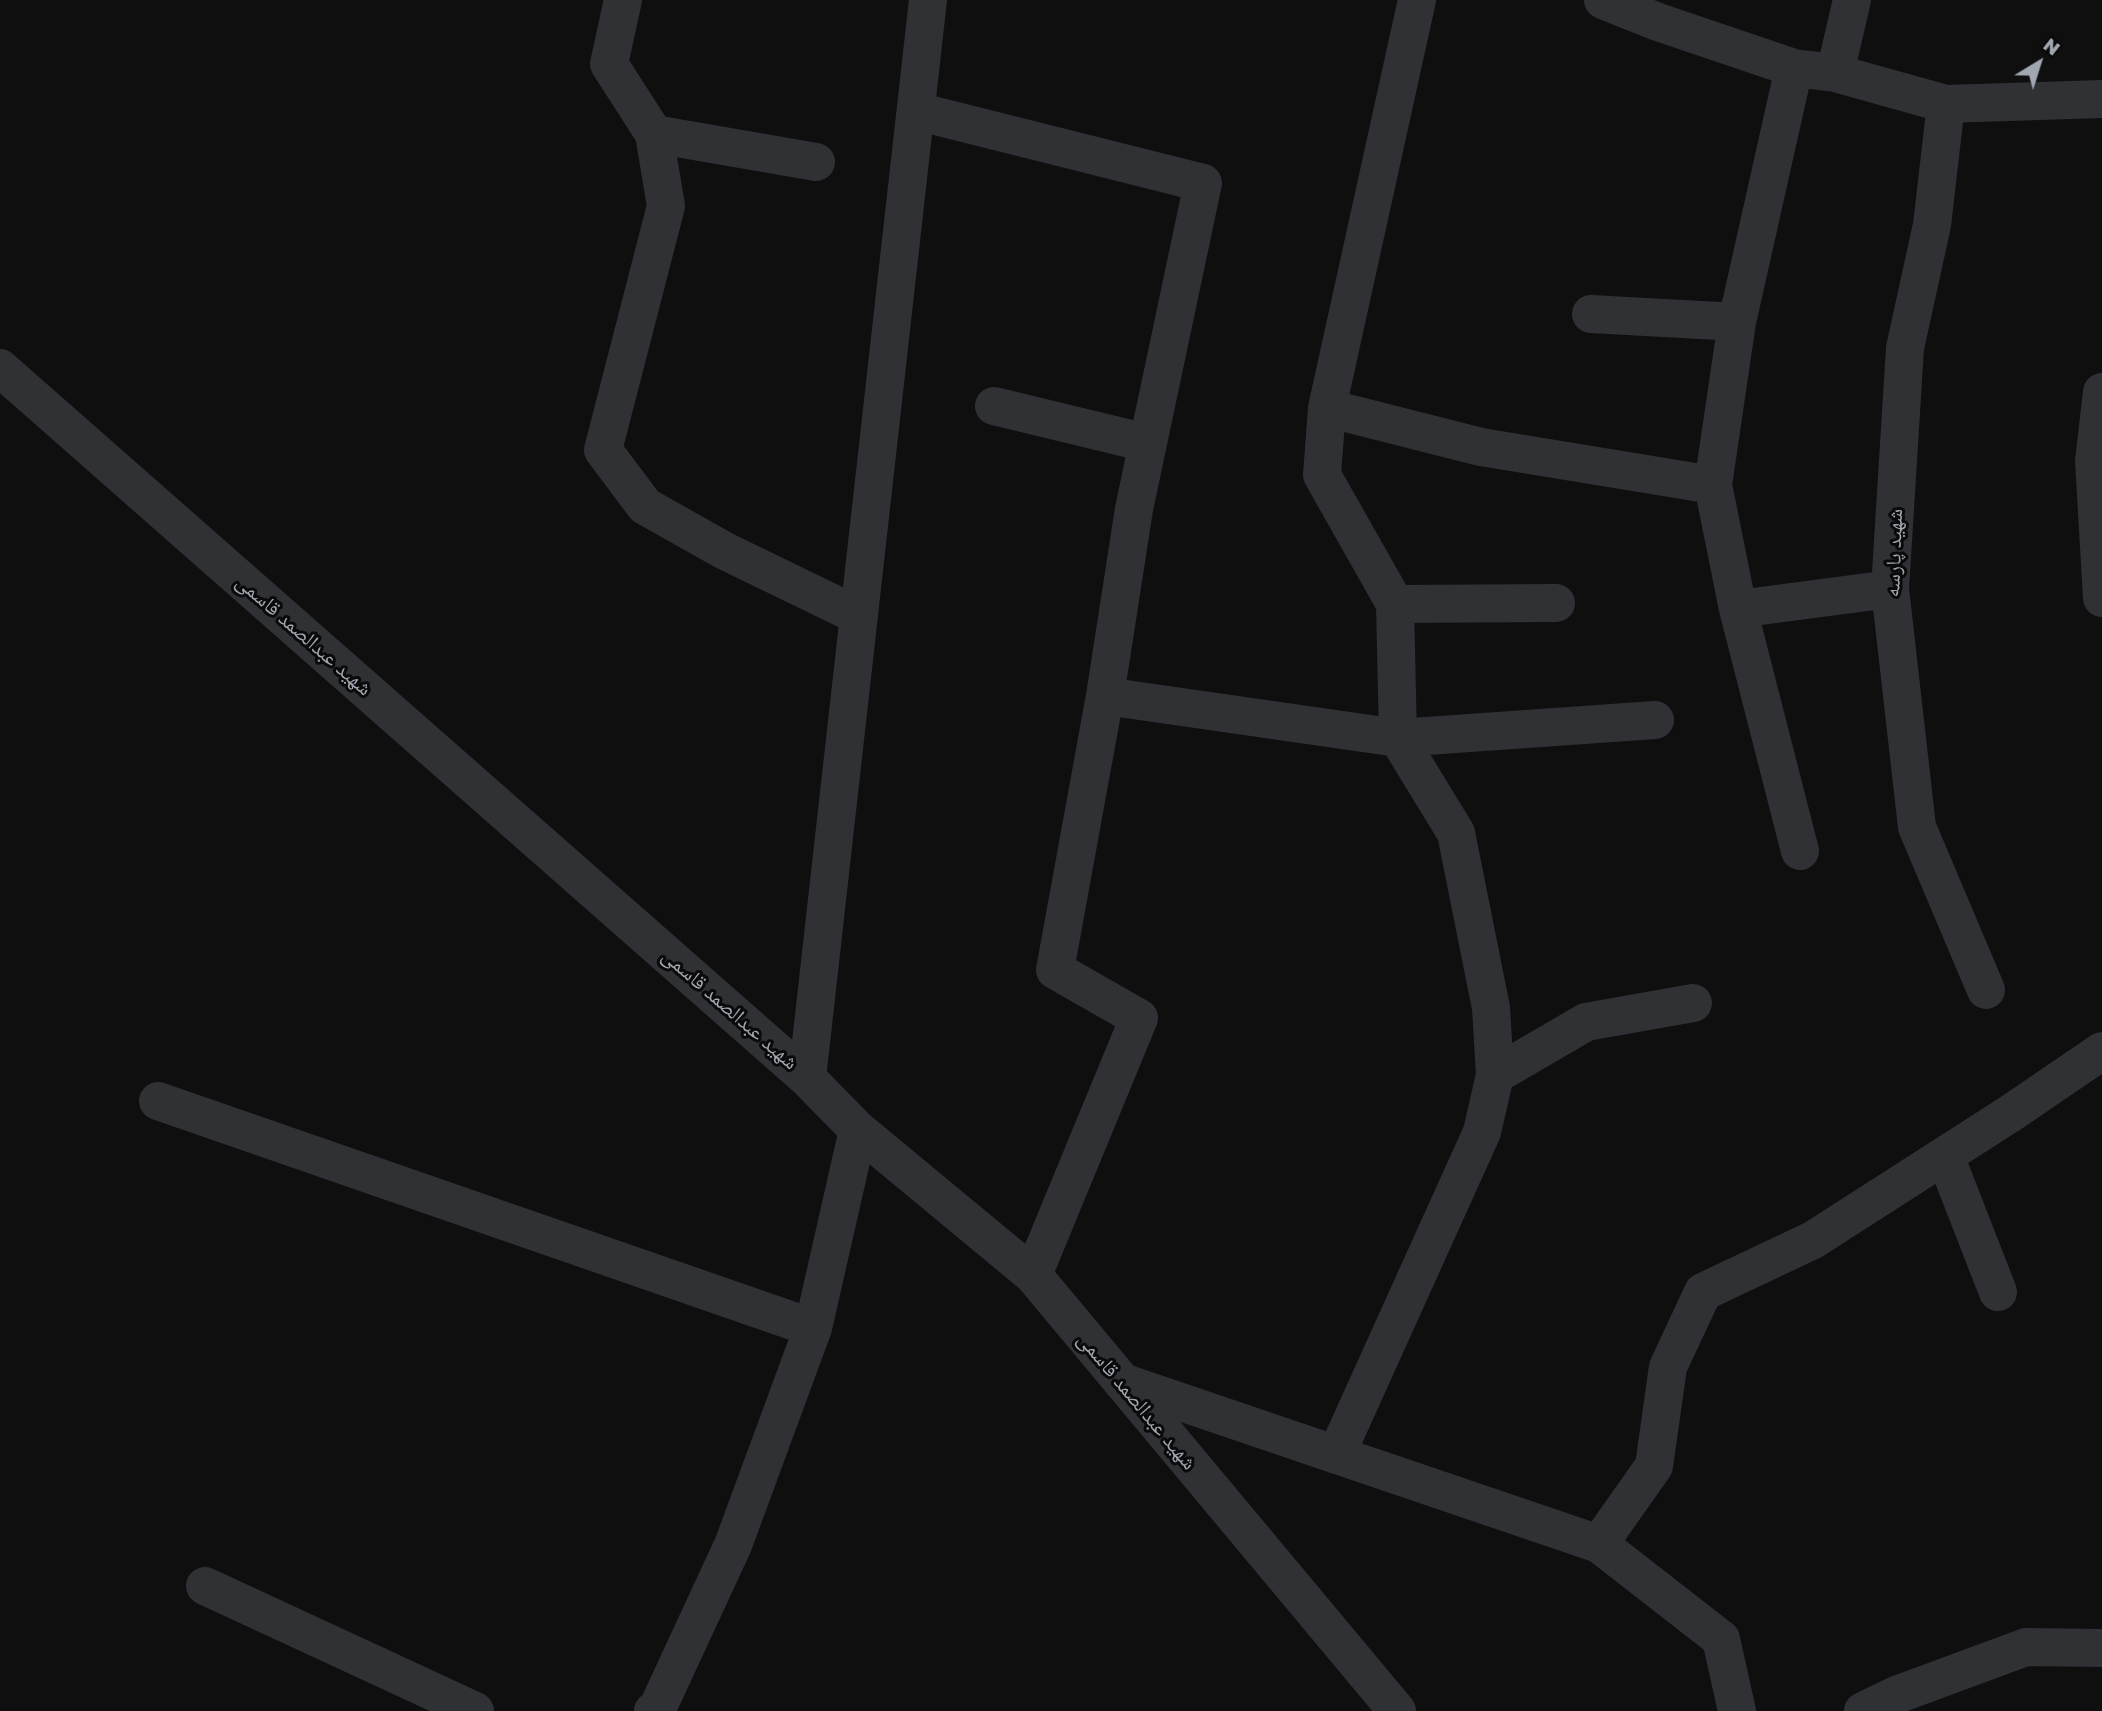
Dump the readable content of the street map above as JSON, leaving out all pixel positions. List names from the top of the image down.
{
  "streets": {
    "street": ["شهید پارسه", "شهید عبدالصمد قاسمی"]
  },
  "north": "top right"
}
